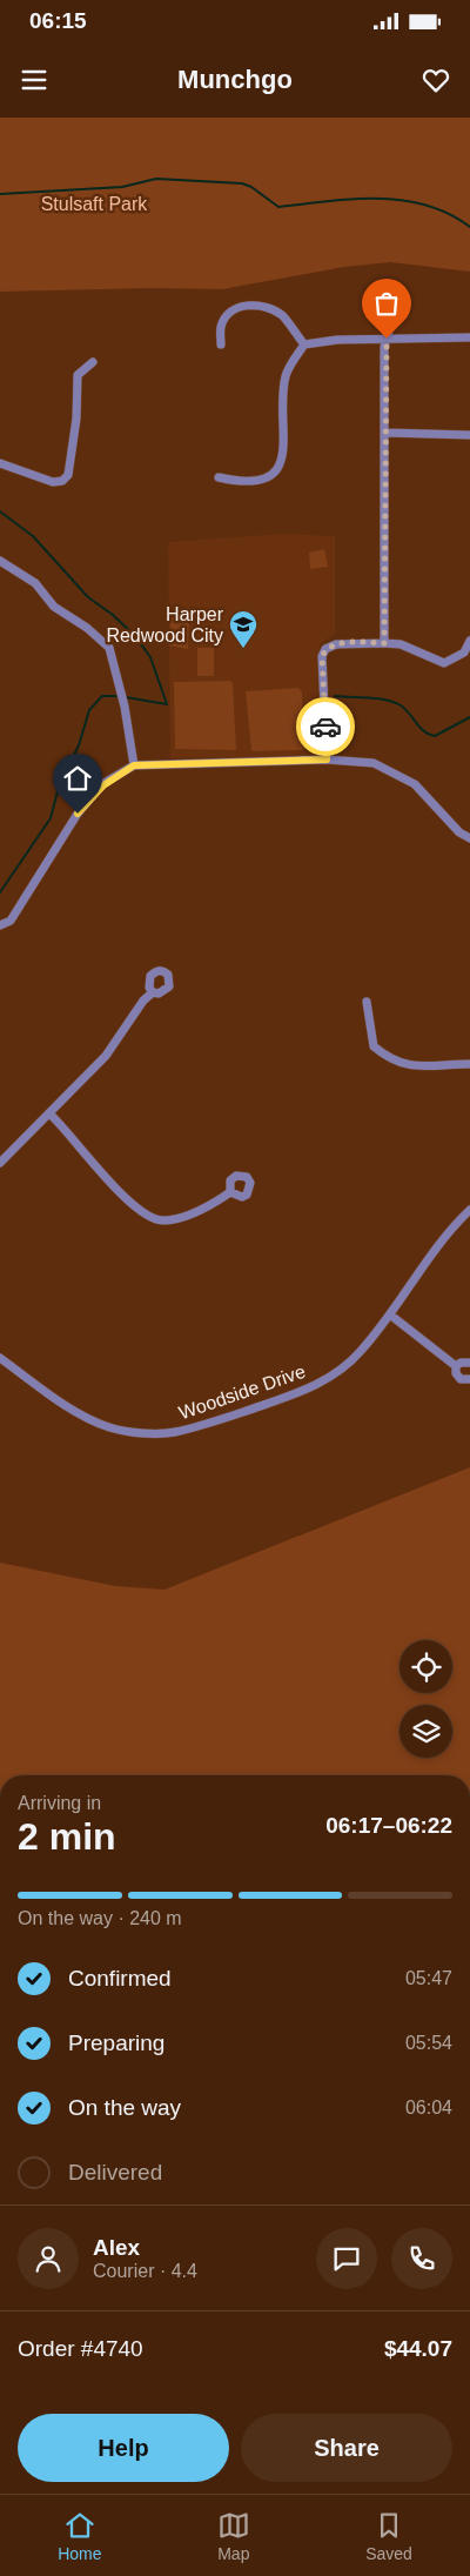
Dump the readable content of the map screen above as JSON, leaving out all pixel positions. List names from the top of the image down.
{
  "streets": {
    "street": ["Woodside Drive"]
  },
  "parks": ["Stulsaft Park"],
  "places": {
    "school or university": ["Harper Redwood City"]
  },
  "page": {
    "status": "06:15",
    "header": "Munchgo",
    "heading": ["2 min", "Arriving in", "06:17–06:22"],
    "panel": [
      "Alex",
      "Courier · 4.4",
      "Order #4740",
      "$44.07"
    ],
    "bar": "On the way · 240 m",
    "list": [
      ["Confirmed", "05:47"],
      ["Preparing", "05:54"],
      ["On the way", "06:04"],
      "Delivered"
    ],
    "buttons": ["Help", "Share"],
    "tabs": ["Home", "Map", "Saved"]
  }
}
